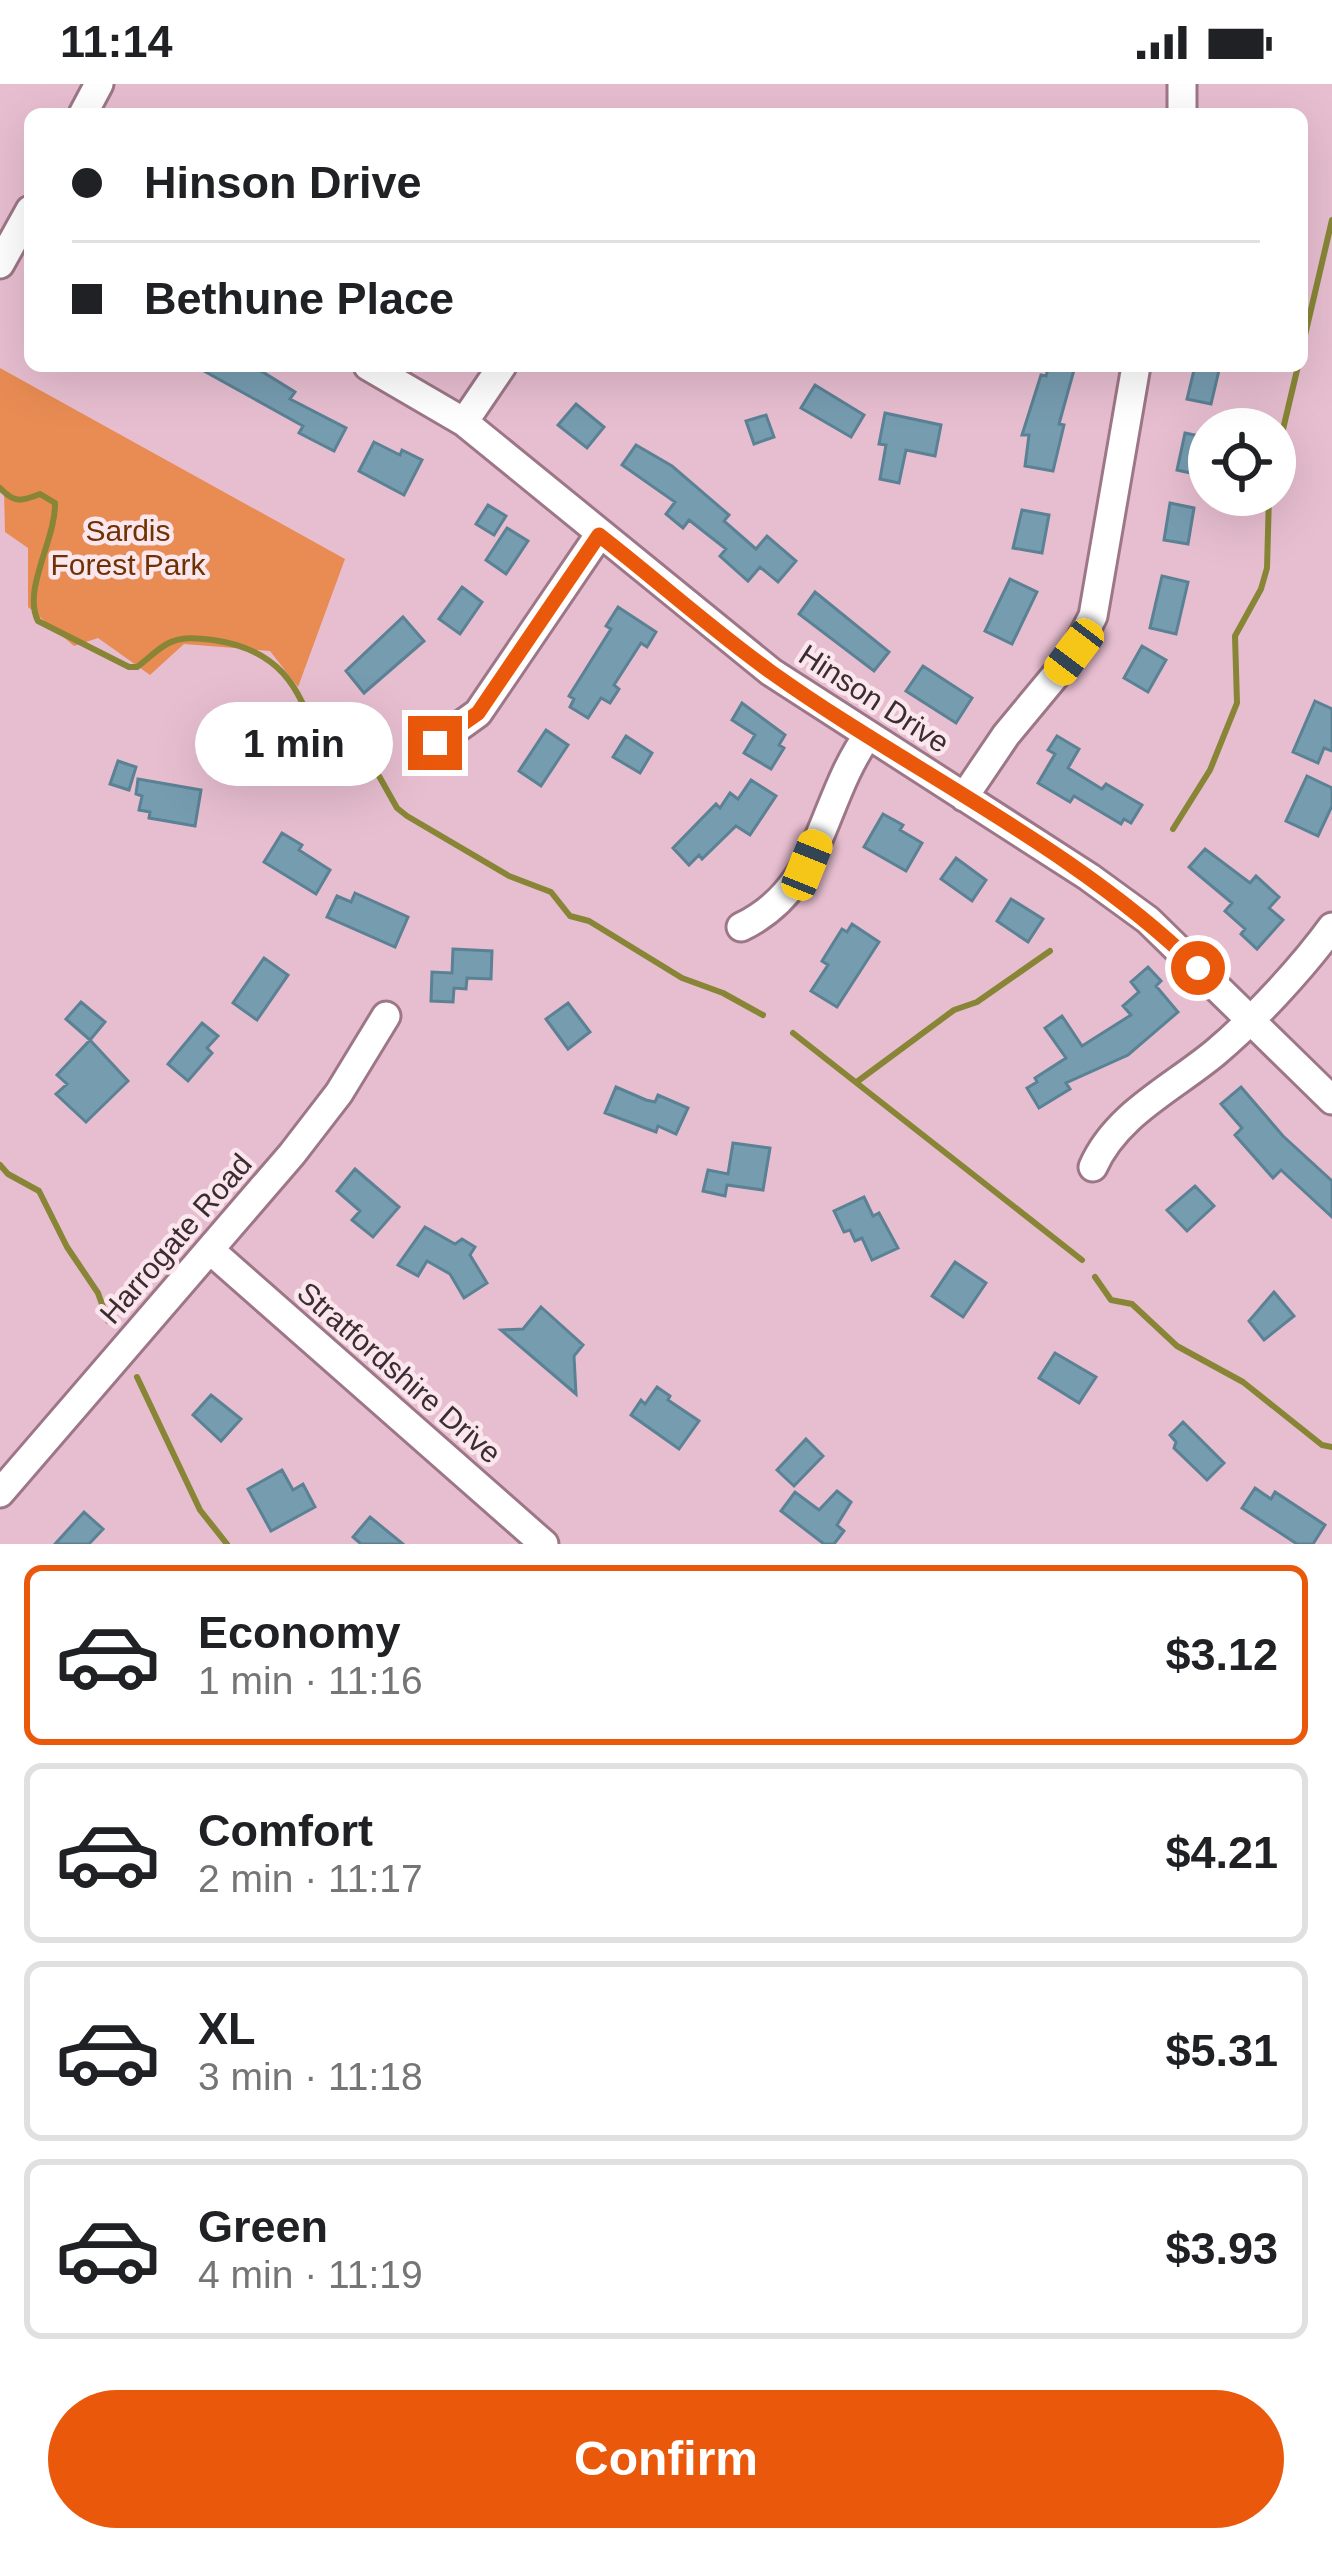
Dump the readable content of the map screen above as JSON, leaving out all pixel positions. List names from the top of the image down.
{
  "streets": {
    "street": ["Hinson Drive", "Harrogate Road", "Stratfordshire Drive"]
  },
  "crossings": [
    ["Harrogate Road", "Stratfordshire Drive"]
  ],
  "parks": ["Sardis Forest Park"],
  "page": {
    "status": "11:14",
    "banner": ["Hinson Drive", "Bethune Place"],
    "bubble": "1 min",
    "list": [
      {
        "name": "Economy",
        "note": "1 min · 11:16",
        "value": "$3.12"
      },
      {
        "name": "Comfort",
        "note": "2 min · 11:17",
        "value": "$4.21"
      },
      {
        "name": "XL",
        "note": "3 min · 11:18",
        "value": "$5.31"
      },
      {
        "name": "Green",
        "note": "4 min · 11:19",
        "value": "$3.93"
      }
    ],
    "buttons": "Confirm"
  }
}
